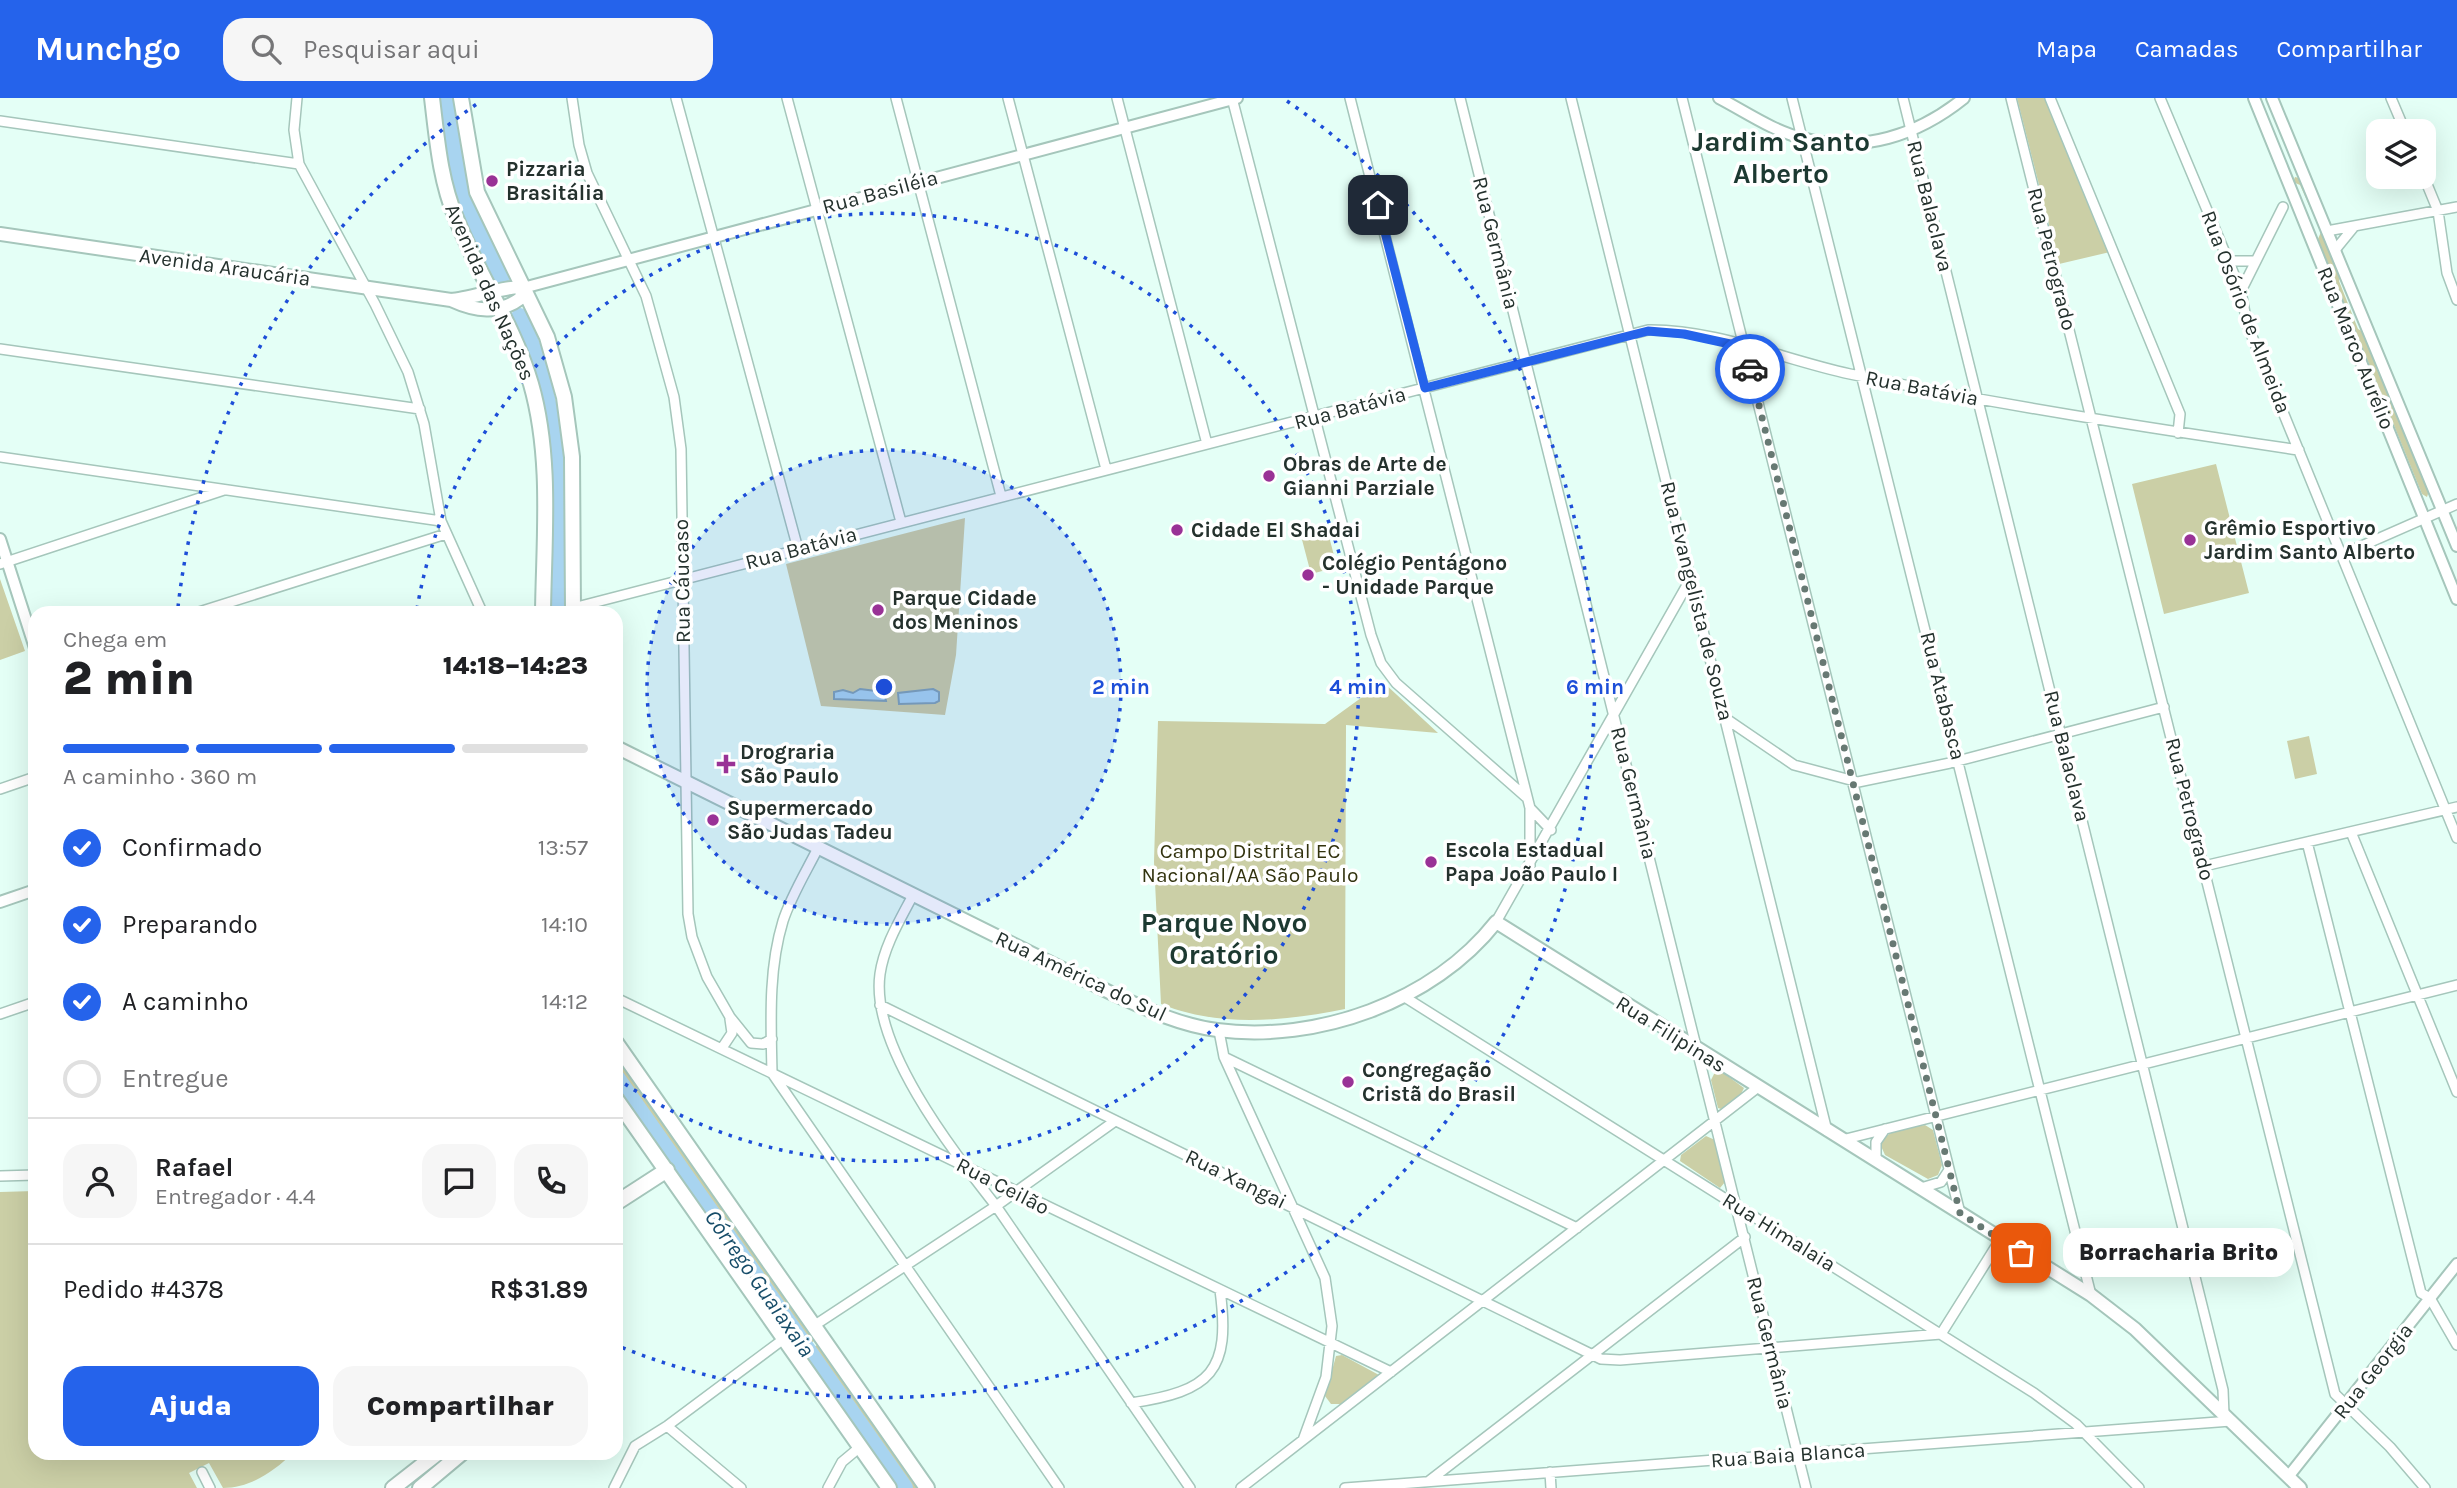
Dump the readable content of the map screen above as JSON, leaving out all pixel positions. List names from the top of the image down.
{
  "streets": {
    "main road": [
      "Avenida Araucária",
      "Avenida das Nações",
      "Rua América do Sul",
      "Rua Filipinas"
    ],
    "street": [
      "Rua Basiléia",
      "Rua Balaclava",
      "Rua Germânia",
      "Rua Petrogrado",
      "Rua Osório de Almeida",
      "Rua Marco Aurélio",
      "Rua Batávia",
      "Rua Cáucaso",
      "Rua Evangelista de Souza",
      "Rua Atabasca",
      "Rua Xangai",
      "Rua Ceilão",
      "Rua Himalaia",
      "Rua Georgia",
      "Rua Baia Blanca"
    ]
  },
  "crossings": [
    ["Rua Basiléia", "Avenida Araucária"],
    ["Rua Basiléia", "Avenida das Nações"],
    ["Rua Basiléia", "Rua Cáucaso"],
    ["Rua Balaclava", "Rua Batávia"],
    ["Rua Balaclava", "Rua Baia Blanca"],
    ["Rua Germânia", "Rua Batávia"],
    ["Rua Germânia", "Rua América do Sul"],
    ["Rua Germânia", "Rua Filipinas"],
    ["Rua Germânia", "Rua Xangai"],
    ["Rua Germânia", "Rua Himalaia"],
    ["Rua Germânia", "Rua Baia Blanca"],
    ["Rua Petrogrado", "Rua Batávia"],
    ["Rua Petrogrado", "Rua Georgia"],
    ["Avenida Araucária", "Avenida das Nações"],
    ["Rua Osório de Almeida", "Rua Batávia"],
    ["Rua Batávia", "Rua Cáucaso"],
    ["Rua Batávia", "Rua Evangelista de Souza"],
    ["Rua Batávia", "Rua Atabasca"],
    ["Rua Cáucaso", "Rua América do Sul"],
    ["Rua Evangelista de Souza", "Rua América do Sul"],
    ["Rua Evangelista de Souza", "Rua Filipinas"],
    ["Rua América do Sul", "Rua Filipinas"],
    ["Rua América do Sul", "Rua Himalaia"],
    ["Rua Xangai", "Rua Himalaia"],
    ["Rua Himalaia", "Rua Baia Blanca"]
  ],
  "districts": ["Jardim Santo Alberto", "Parque Novo Oratório"],
  "water": ["Córrego Guaiaxaia"],
  "parks": ["Campo Distrital EC Nacional/AA São Paulo"],
  "places": {
    "other": [
      "Pizzaria Brasitália",
      "Obras de Arte de Gianni Parziale",
      "Cidade El Shadai",
      "Grêmio Esportivo Jardim Santo Alberto",
      "Colégio Pentágono - Unidade Parque",
      "Parque Cidade dos Meninos",
      "Supermercado São Judas Tadeu",
      "Escola Estadual Papa João Paulo I",
      "Congregação Cristã do Brasil",
      "Borracharia Brito"
    ],
    "health": ["Drograria São Paulo"]
  },
  "page": {
    "header": "Munchgo",
    "search": "Pesquisar aqui",
    "nav": ["Mapa", "Camadas", "Compartilhar"],
    "heading": ["2 min", "Chega em", "14:18–14:23"],
    "panel": [
      "Rafael",
      "Entregador · 4.4",
      "Pedido #4378",
      "R$31.89"
    ],
    "bar": "A caminho · 360 m",
    "list": [
      ["Confirmado", "13:57"],
      ["Preparando", "14:10"],
      ["A caminho", "14:12"],
      "Entregue"
    ],
    "bubble": "Borracharia Brito",
    "buttons": ["Ajuda", "Compartilhar"]
  },
  "rings": ["2 min", "4 min", "6 min"]
}
